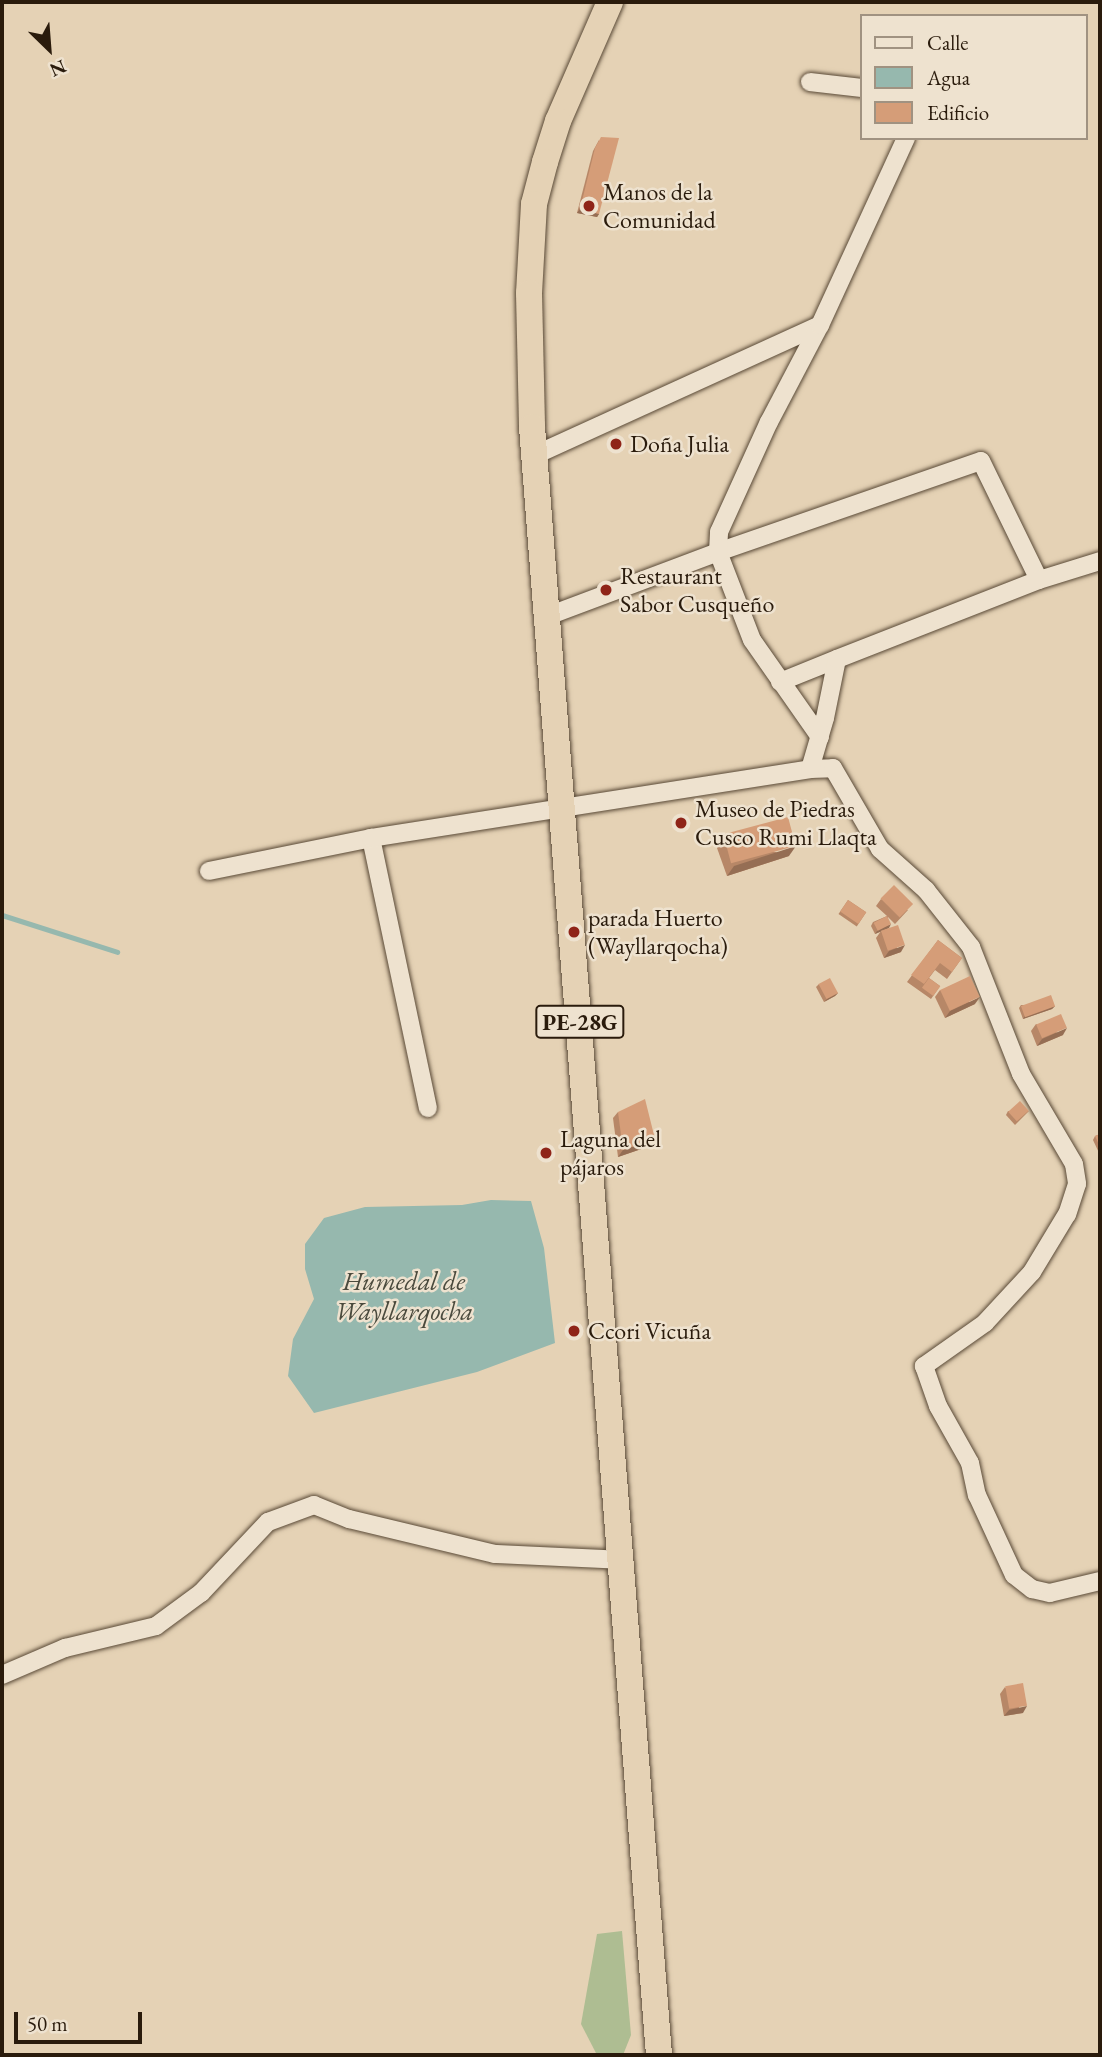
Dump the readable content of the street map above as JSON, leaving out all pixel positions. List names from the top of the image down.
{
  "streets": {
    "highway": ["PE-28G"]
  },
  "water": ["Humedal de Wayllarqocha"],
  "places": [
    "Manos de la Comunidad",
    "Doña Julia",
    "Restaurant Sabor Cusqueño",
    "Museo de Piedras Cusco Rumi Llaqta",
    "parada Huerto (Wayllarqocha)",
    "Laguna del pájaros",
    "Ccori Vicuña"
  ],
  "legend": ["Calle", "Agua", "Edificio"],
  "scale_bar": "50 m",
  "north": "bottom right"
}
